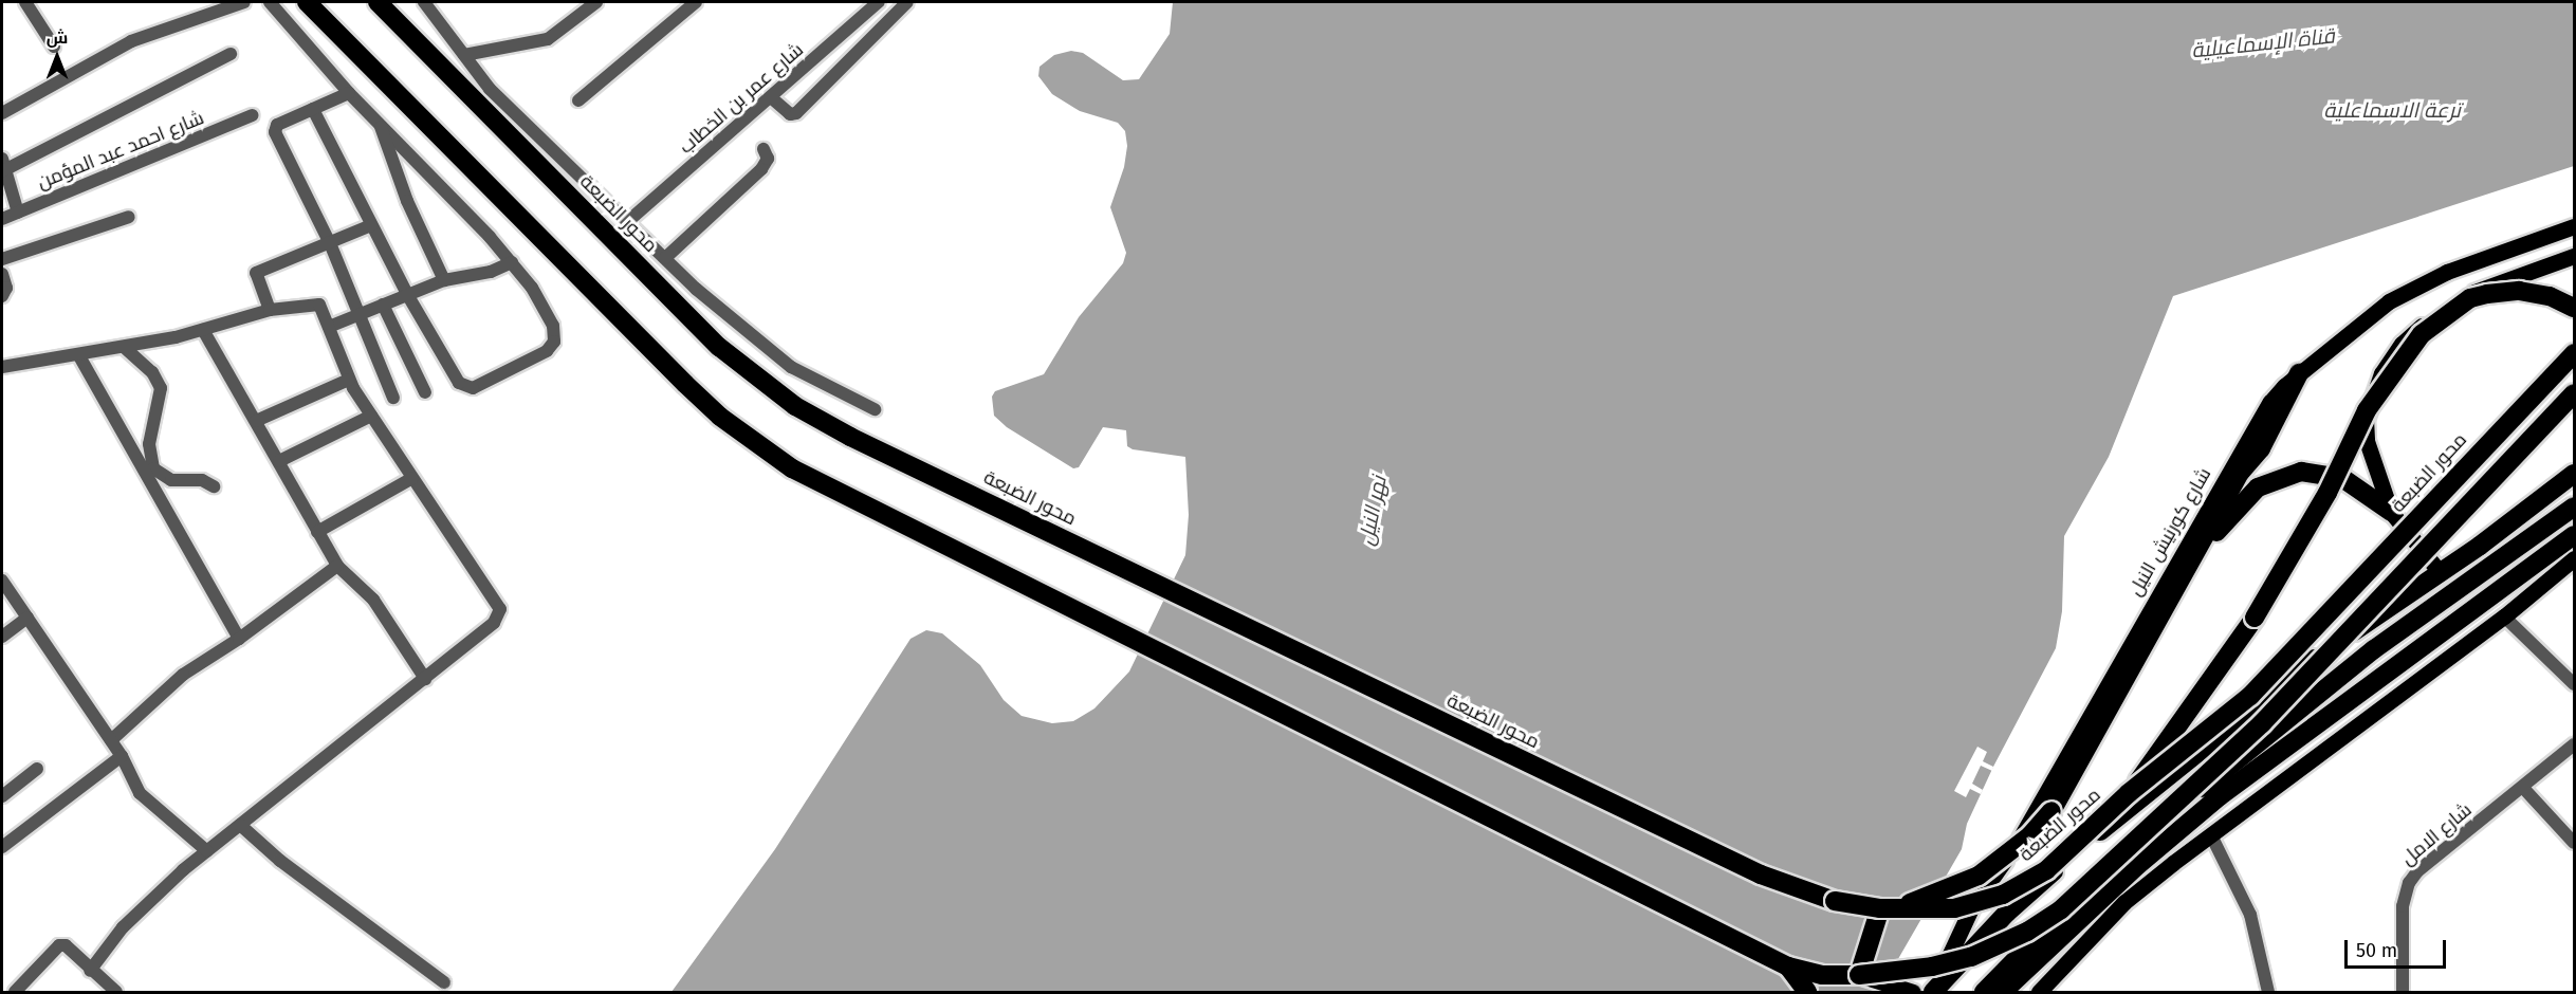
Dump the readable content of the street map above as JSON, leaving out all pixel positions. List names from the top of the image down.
{
  "streets": {
    "highway": ["محور الضبعة", "شارع كورنيش النيل"],
    "street": ["شارع عمر بن الخطاب", "شارع احمد عبد المؤمن", "شارع الامل"]
  },
  "water": ["قناة الإسماعيلية", "ترعة الاسماعلية", "نهر النيل"],
  "scale_bar": "50 m",
  "north": "top"
}
